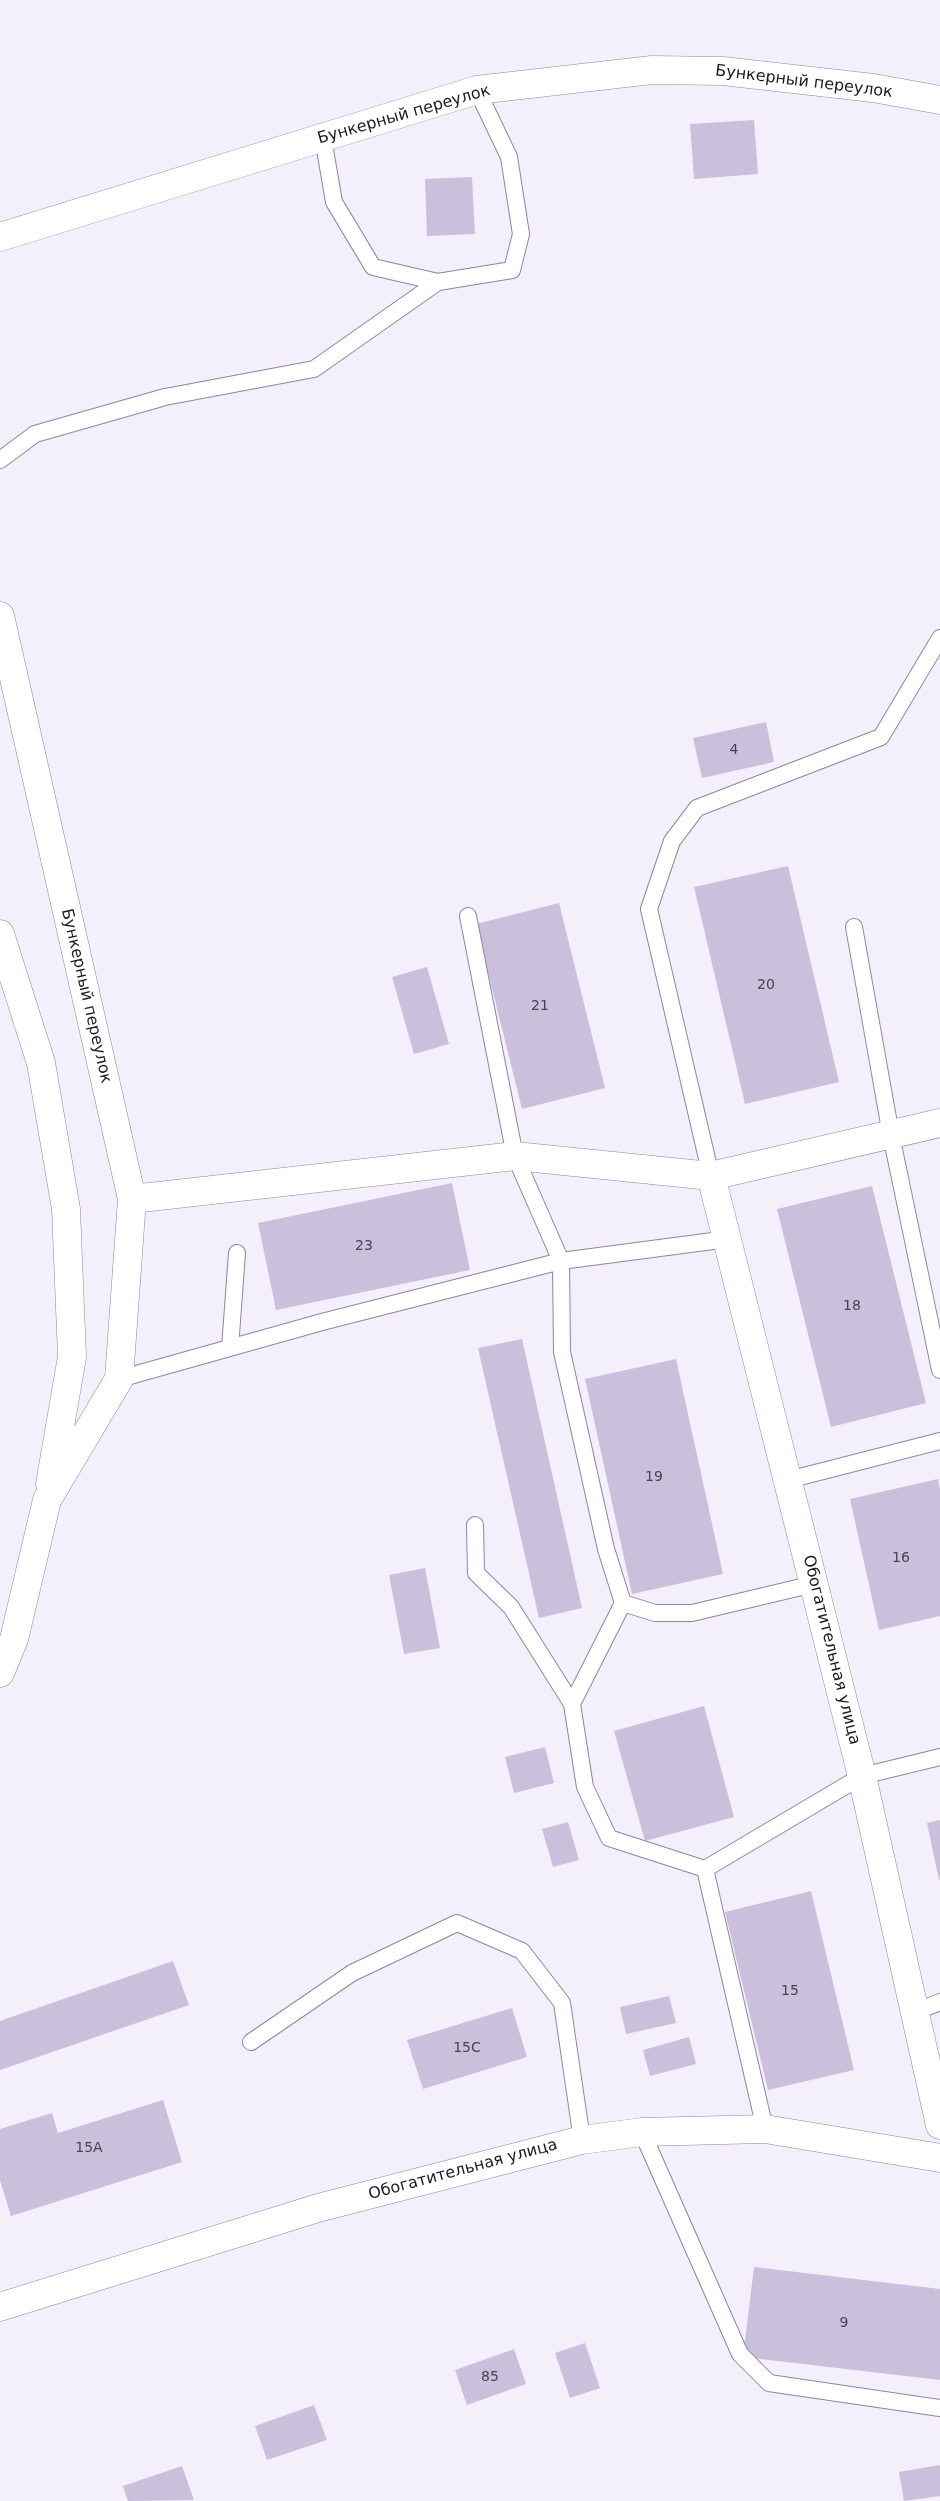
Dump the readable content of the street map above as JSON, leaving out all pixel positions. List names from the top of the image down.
{
  "streets": {
    "street": ["Бункерный переулок", "Обогатительная улица"]
  },
  "house_numbers": [
    "4",
    "20",
    "21",
    "23",
    "18",
    "19",
    "16",
    "15",
    "15С",
    "15А",
    "9",
    "85"
  ]
}
